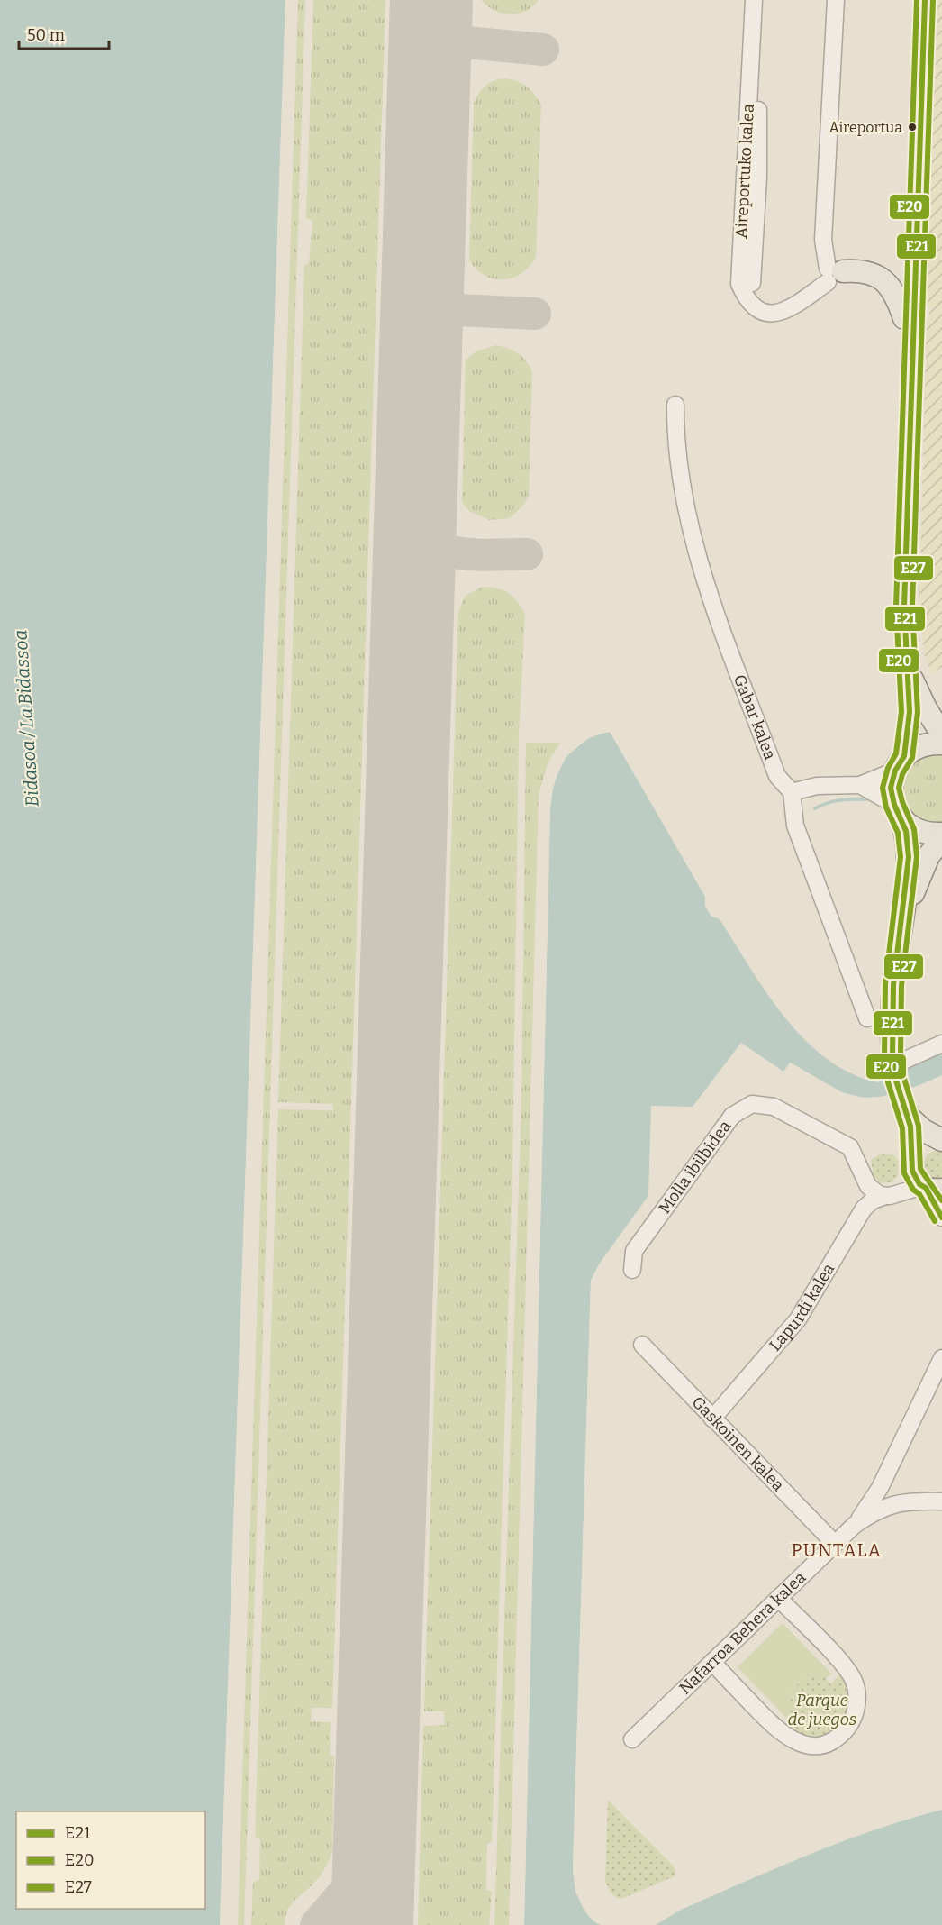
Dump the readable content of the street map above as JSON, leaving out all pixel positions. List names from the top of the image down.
{
  "streets": {
    "street": [
      "Aireportuko kalea",
      "Gabar kalea",
      "Molla ibilbidea",
      "Lapurdi kalea",
      "Gaskoinen kalea",
      "Nafarroa Behera kalea"
    ]
  },
  "crossings": [
    ["Molla ibilbidea", "Lapurdi kalea"],
    ["Lapurdi kalea", "Gaskoinen kalea"],
    ["Gaskoinen kalea", "Nafarroa Behera kalea"]
  ],
  "districts": ["PUNTALA"],
  "water": ["Bidasoa / La Bidassoa"],
  "parks": ["Parque de juegos"],
  "places": ["Aireportua"],
  "lines": ["transit line E21", "transit line E20", "transit line E27"],
  "legend": ["E21", "E20", "E27"],
  "scale_bar": "50 m"
}
